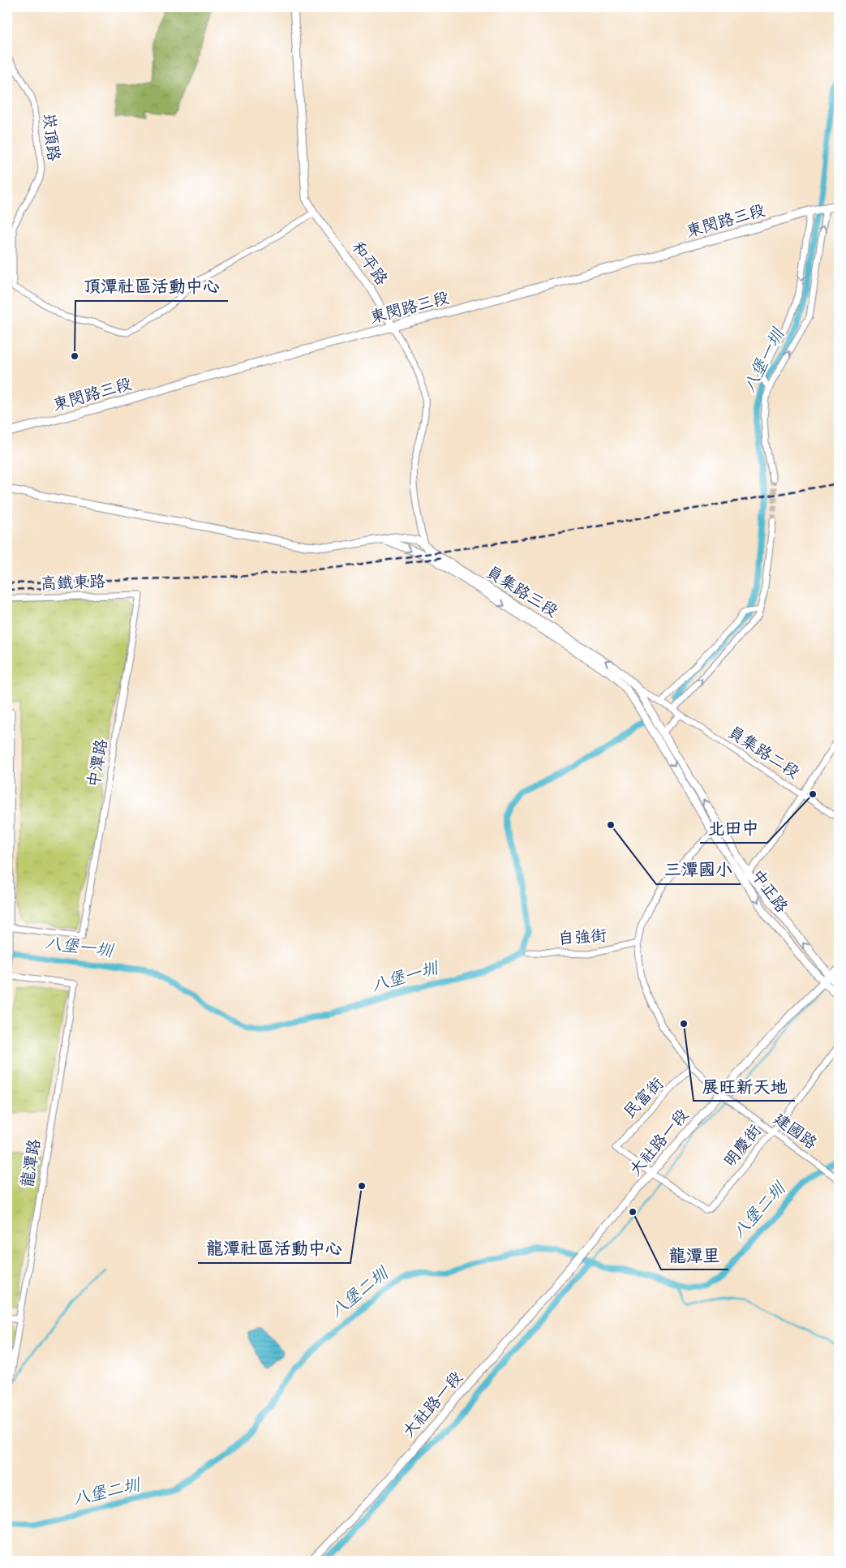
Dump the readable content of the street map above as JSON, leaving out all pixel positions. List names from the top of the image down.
{
  "streets": {
    "main road": ["東閔路三段"],
    "street": [
      "崁頂路",
      "和平路",
      "高鐵東路",
      "員集路三段",
      "員集路二段",
      "中潭路",
      "中正路",
      "自強街",
      "民富街",
      "建國路",
      "大社路一段",
      "明慶街",
      "龍潭路"
    ]
  },
  "crossings": [
    ["崁頂路", "和平路"],
    ["東閔路三段", "和平路"],
    ["和平路", "員集路三段"],
    ["高鐵東路", "中潭路"],
    ["中正路", "建國路"],
    ["中正路", "大社路一段"],
    ["自強街", "建國路"],
    ["民富街", "建國路"],
    ["民富街", "大社路一段"],
    ["民富街", "明慶街"],
    ["建國路", "大社路一段"],
    ["建國路", "明慶街"],
    ["大社路一段", "明慶街"]
  ],
  "water": ["八堡一圳", "八堡二圳"],
  "places": [
    "頂潭社區活動中心",
    "北田中",
    "三潭國小",
    "展旺新天地",
    "龍潭社區活動中心",
    "龍潭里"
  ]
}
